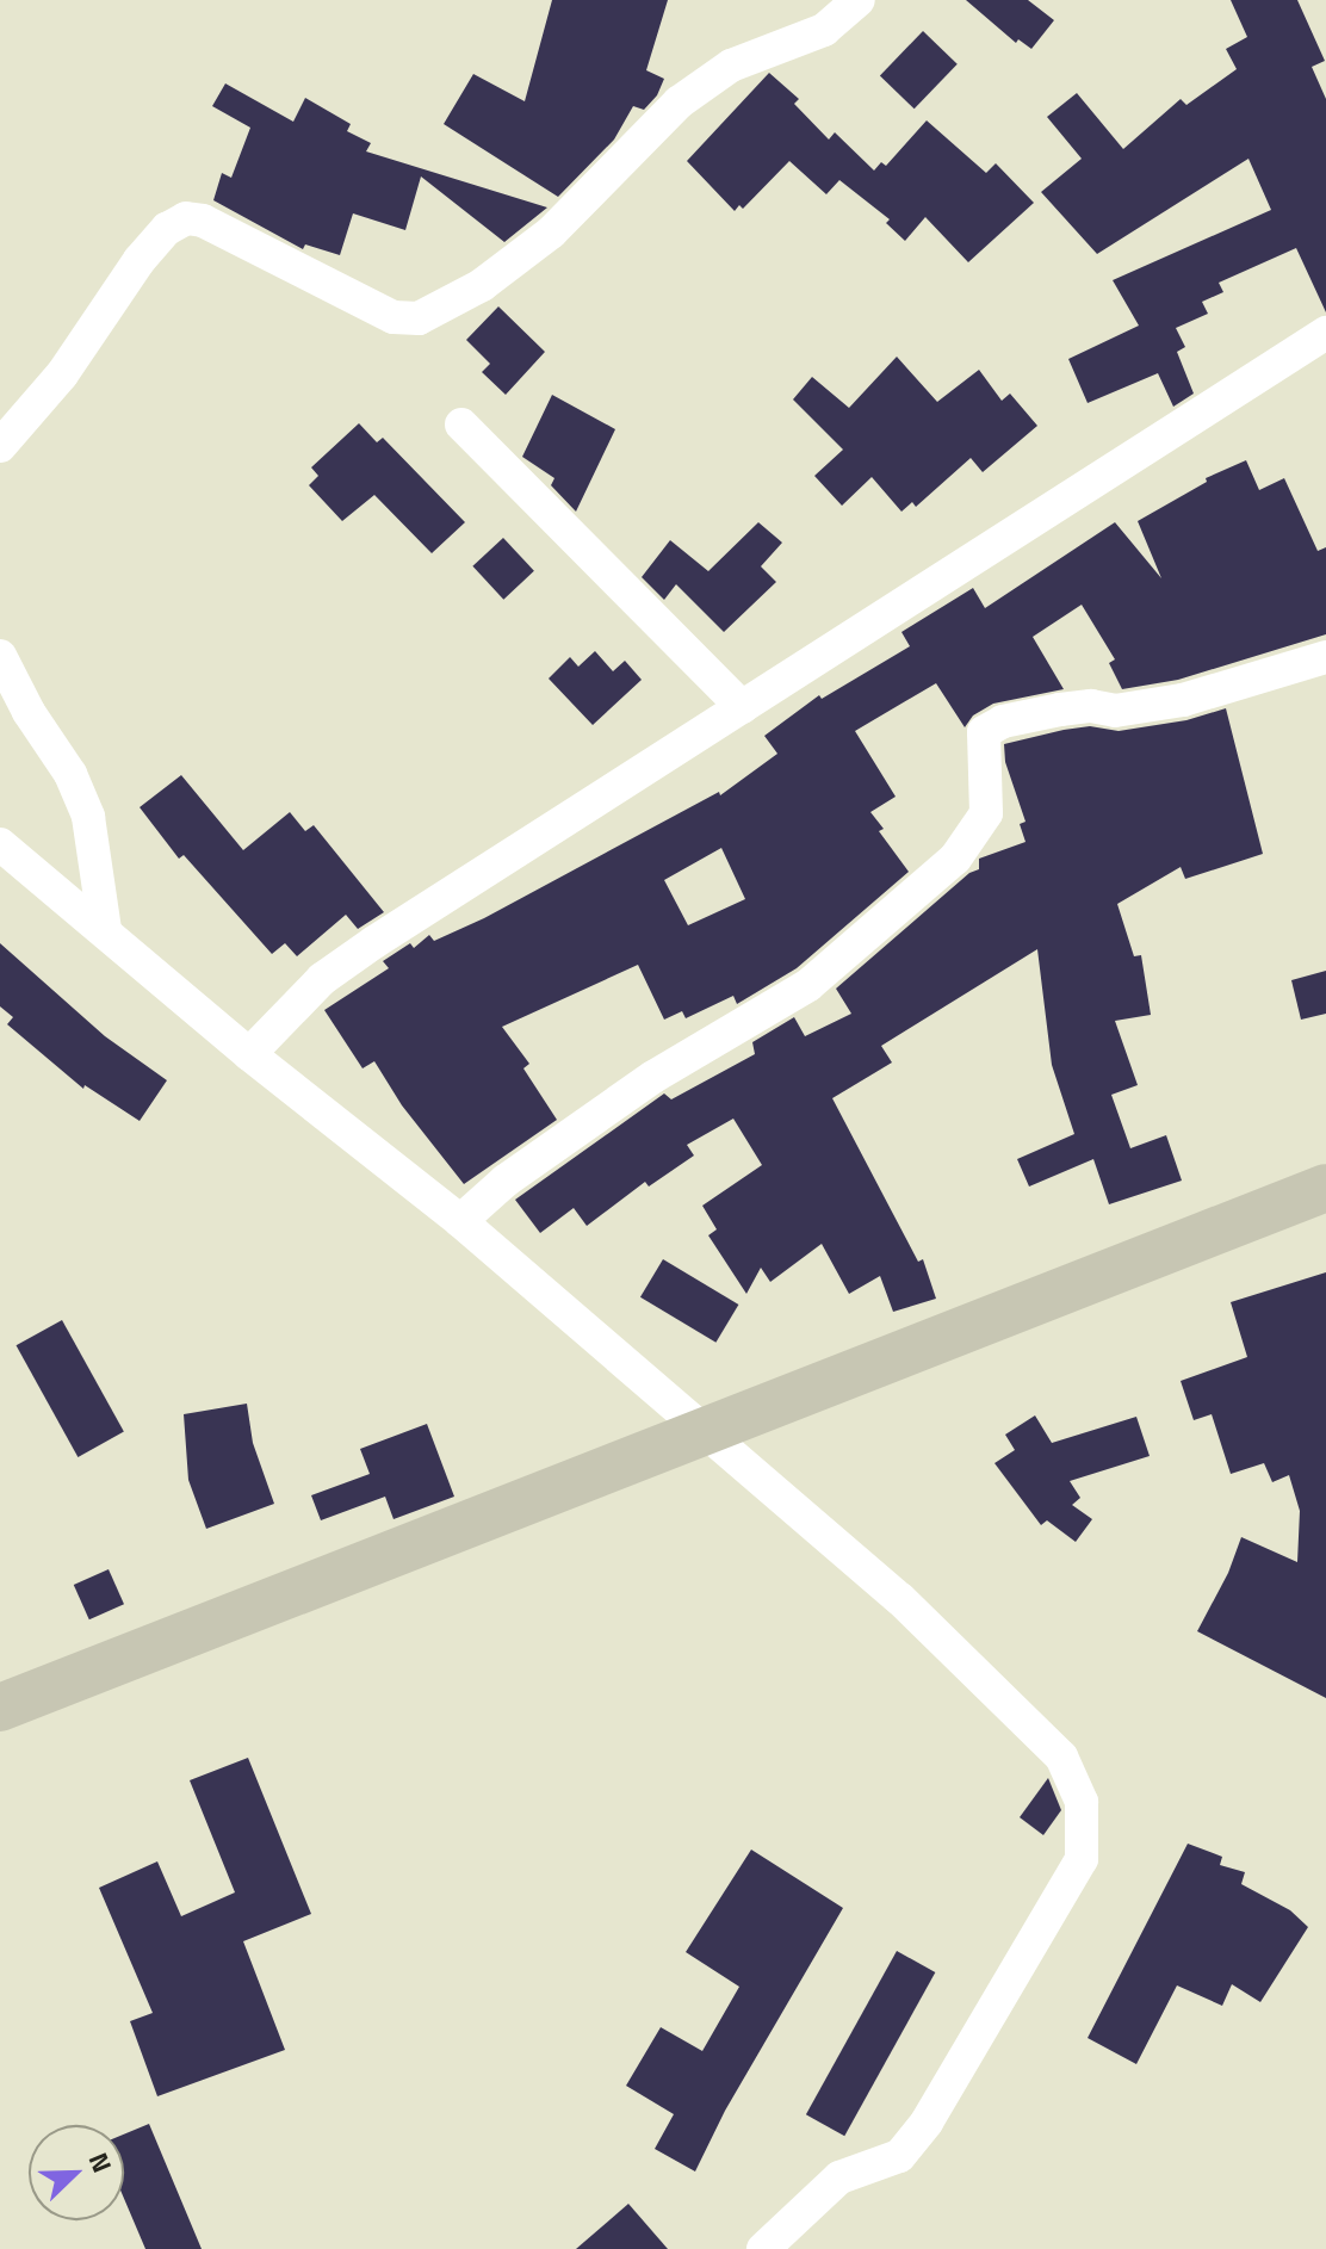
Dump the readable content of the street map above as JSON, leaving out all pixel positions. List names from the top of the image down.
{
  "north": "top right"
}
